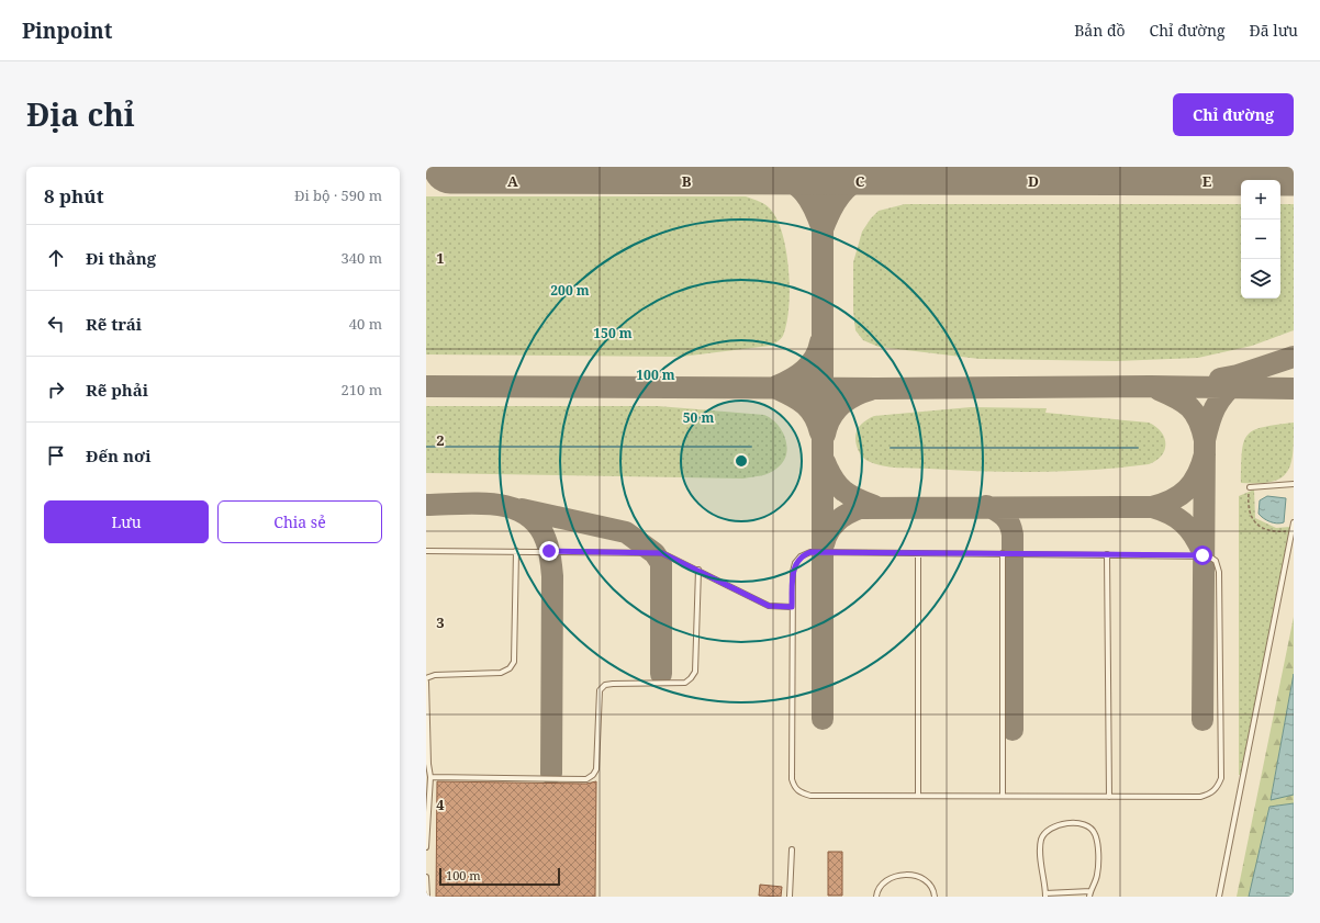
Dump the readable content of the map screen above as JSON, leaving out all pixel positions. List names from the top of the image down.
{
  "scale_bar": "100 m",
  "page": {
    "header": "Pinpoint",
    "nav": ["Bản đồ", "Chỉ đường", "Đã lưu"],
    "title": "Địa chỉ",
    "buttons": [
      "Chỉ đường",
      ["Lưu", "Chia sẻ"]
    ],
    "heading": ["8 phút", "Đi bộ · 590 m"],
    "map_buttons": ["+", "−"],
    "list": [
      ["Đi thẳng", "340 m"],
      ["Rẽ trái", "40 m"],
      ["Rẽ phải", "210 m"],
      "Đến nơi"
    ],
    "scale": "100 m"
  },
  "grid": {
    "columns": [
      "A",
      "B",
      "C",
      "D",
      "E"
    ],
    "rows": [
      "1",
      "2",
      "3",
      "4"
    ]
  },
  "rings": [
    "200 m",
    "150 m",
    "100 m",
    "50 m"
  ]
}
